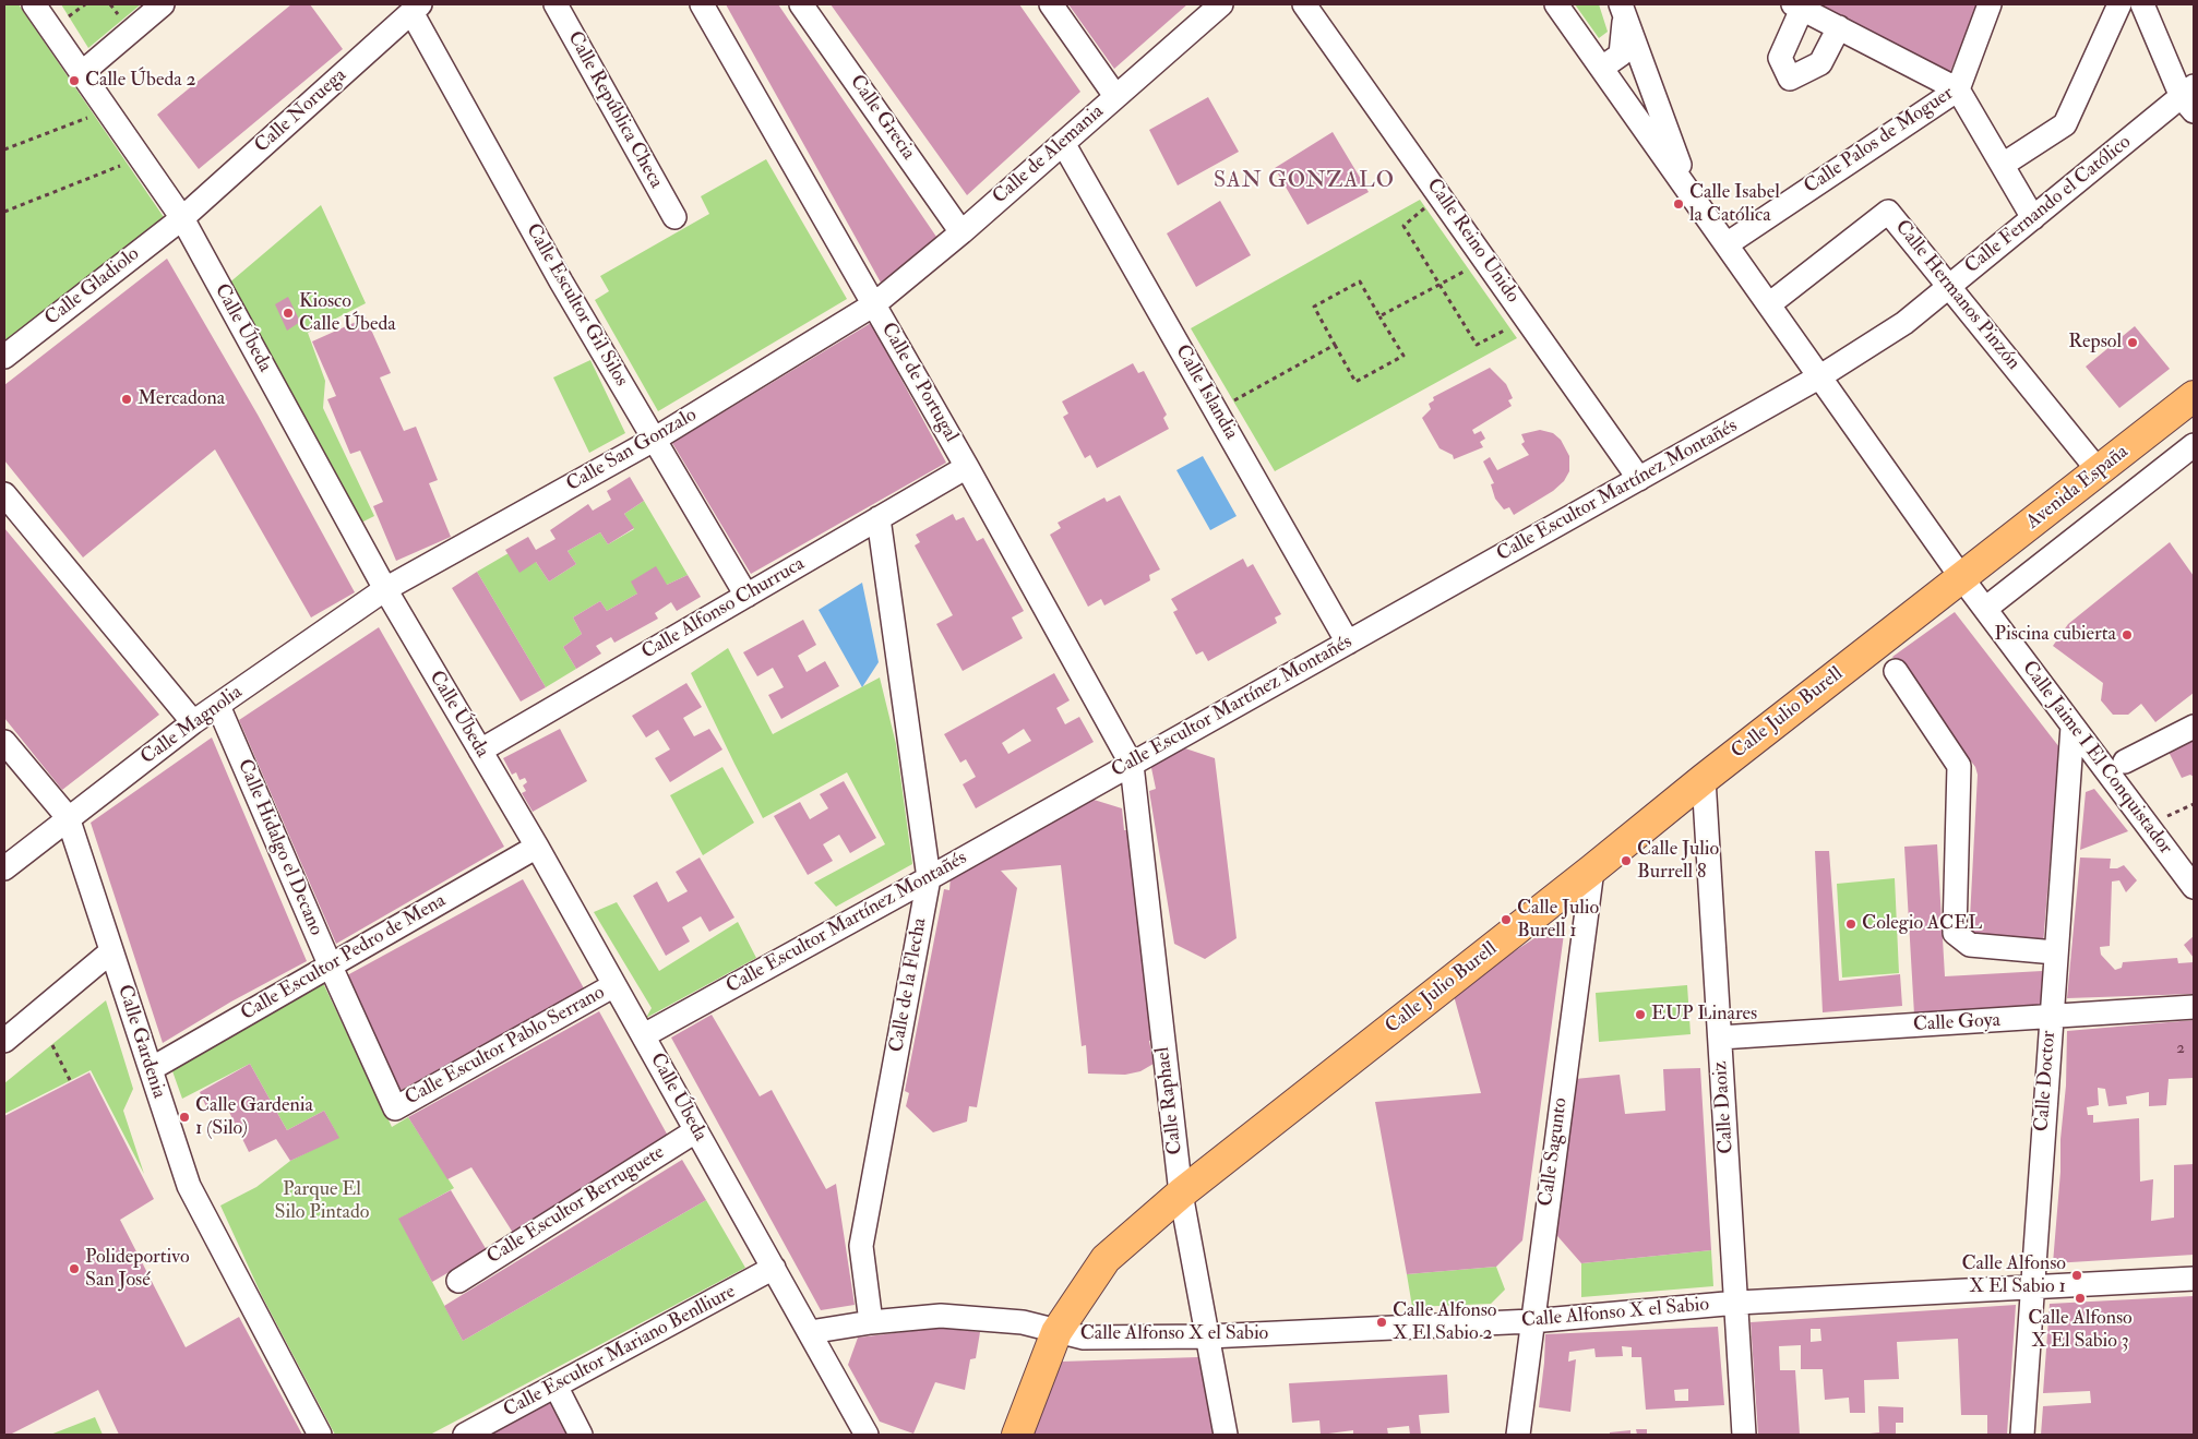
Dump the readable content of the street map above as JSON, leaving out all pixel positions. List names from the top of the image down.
{
  "streets": {
    "main road": ["Avenida España", "Calle Julio Burell"],
    "street": [
      "Calle República Checa",
      "Calle Noruega",
      "Calle Grecia",
      "Calle Palos de Moguer",
      "Calle de Alemania",
      "Calle Fernando el Católico",
      "Calle Reino Unido",
      "Calle Gladiolo",
      "Calle Hermanos Pinzón",
      "Calle Escultor Gil Silos",
      "Calle Úbeda",
      "Calle de Portugal",
      "Calle Islandia",
      "Calle San Gonzalo",
      "Calle Escultor Martínez Montañés",
      "Calle Alfonso Churruca",
      "Calle Magnolia",
      "Calle Jaime I El Conquistador",
      "Calle Hidalgo el Decano",
      "Calle Escultor Pedro de Mena",
      "Calle de la Flecha",
      "Calle Goya",
      "Calle Gardenia",
      "Calle Escultor Pablo Serrano",
      "Calle Doctor",
      "Calle Raphael",
      "Calle Daoiz",
      "Calle Sagunto",
      "Calle Escultor Berruguete",
      "Calle Alfonso X el Sabio",
      "Calle Escultor Mariano Benlliure"
    ]
  },
  "crossings": [
    ["Calle Noruega", "Calle Gladiolo"],
    ["Calle Noruega", "Calle Escultor Gil Silos"],
    ["Calle Noruega", "Calle Úbeda"],
    ["Calle Grecia", "Calle de Alemania"],
    ["Calle de Alemania", "Calle de Portugal"],
    ["Calle de Alemania", "Calle Islandia"],
    ["Calle de Alemania", "Calle San Gonzalo"],
    ["Calle Fernando el Católico", "Calle Hermanos Pinzón"],
    ["Calle Fernando el Católico", "Calle Escultor Martínez Montañés"],
    ["Calle Reino Unido", "Calle Escultor Martínez Montañés"],
    ["Calle Gladiolo", "Calle Úbeda"],
    ["Calle Hermanos Pinzón", "Avenida España"],
    ["Calle Escultor Gil Silos", "Calle San Gonzalo"],
    ["Calle Escultor Gil Silos", "Calle Alfonso Churruca"],
    ["Calle Úbeda", "Calle San Gonzalo"],
    ["Calle Úbeda", "Calle Escultor Martínez Montañés"],
    ["Calle Úbeda", "Calle Alfonso Churruca"],
    ["Calle Úbeda", "Calle Magnolia"],
    ["Calle Úbeda", "Calle Escultor Pedro de Mena"],
    ["Calle Úbeda", "Calle Escultor Pablo Serrano"],
    ["Calle Úbeda", "Calle Escultor Berruguete"],
    ["Calle Úbeda", "Calle Alfonso X el Sabio"],
    ["Calle Úbeda", "Calle Escultor Mariano Benlliure"],
    ["Calle de Portugal", "Calle San Gonzalo"],
    ["Calle de Portugal", "Calle Escultor Martínez Montañés"],
    ["Calle de Portugal", "Calle Alfonso Churruca"],
    ["Calle de Portugal", "Calle Raphael"],
    ["Calle Islandia", "Calle Escultor Martínez Montañés"],
    ["Calle San Gonzalo", "Calle Magnolia"],
    ["Avenida España", "Calle Julio Burell"],
    ["Avenida España", "Calle Jaime I El Conquistador"],
    ["Calle Escultor Martínez Montañés", "Calle de la Flecha"],
    ["Calle Escultor Martínez Montañés", "Calle Raphael"],
    ["Calle Alfonso Churruca", "Calle de la Flecha"],
    ["Calle Julio Burell", "Calle Jaime I El Conquistador"],
    ["Calle Julio Burell", "Calle Raphael"],
    ["Calle Julio Burell", "Calle Daoiz"],
    ["Calle Julio Burell", "Calle Sagunto"],
    ["Calle Julio Burell", "Calle Alfonso X el Sabio"],
    ["Calle Magnolia", "Calle Hidalgo el Decano"],
    ["Calle Magnolia", "Calle Gardenia"],
    ["Calle Jaime I El Conquistador", "Calle Doctor"],
    ["Calle Hidalgo el Decano", "Calle Escultor Pedro de Mena"],
    ["Calle Hidalgo el Decano", "Calle Escultor Pablo Serrano"],
    ["Calle Escultor Pedro de Mena", "Calle Gardenia"],
    ["Calle de la Flecha", "Calle Alfonso X el Sabio"],
    ["Calle Goya", "Calle Doctor"],
    ["Calle Goya", "Calle Daoiz"],
    ["Calle Doctor", "Calle Alfonso X el Sabio"],
    ["Calle Raphael", "Calle Alfonso X el Sabio"],
    ["Calle Daoiz", "Calle Alfonso X el Sabio"],
    ["Calle Sagunto", "Calle Alfonso X el Sabio"]
  ],
  "districts": ["SAN GONZALO"],
  "parks": ["Parque El Silo Pintado"],
  "places": [
    "Calle Úbeda 2",
    "Calle Isabel la Católica",
    "Kiosco Calle Úbeda",
    "Repsol",
    "Mercadona",
    "Piscina cubierta",
    "Calle Julio Burrell 8",
    "Calle Julio Burell 1",
    "Colegio ACEL",
    "EUP Linares",
    "Calle Gardenia 1 (Silo)",
    "Polideportivo San José",
    "Calle Alfonso X El Sabio 1",
    "Calle Alfonso X El Sabio 3",
    "Calle Alfonso X El Sabio 2"
  ],
  "house_numbers": ["2"]
}
